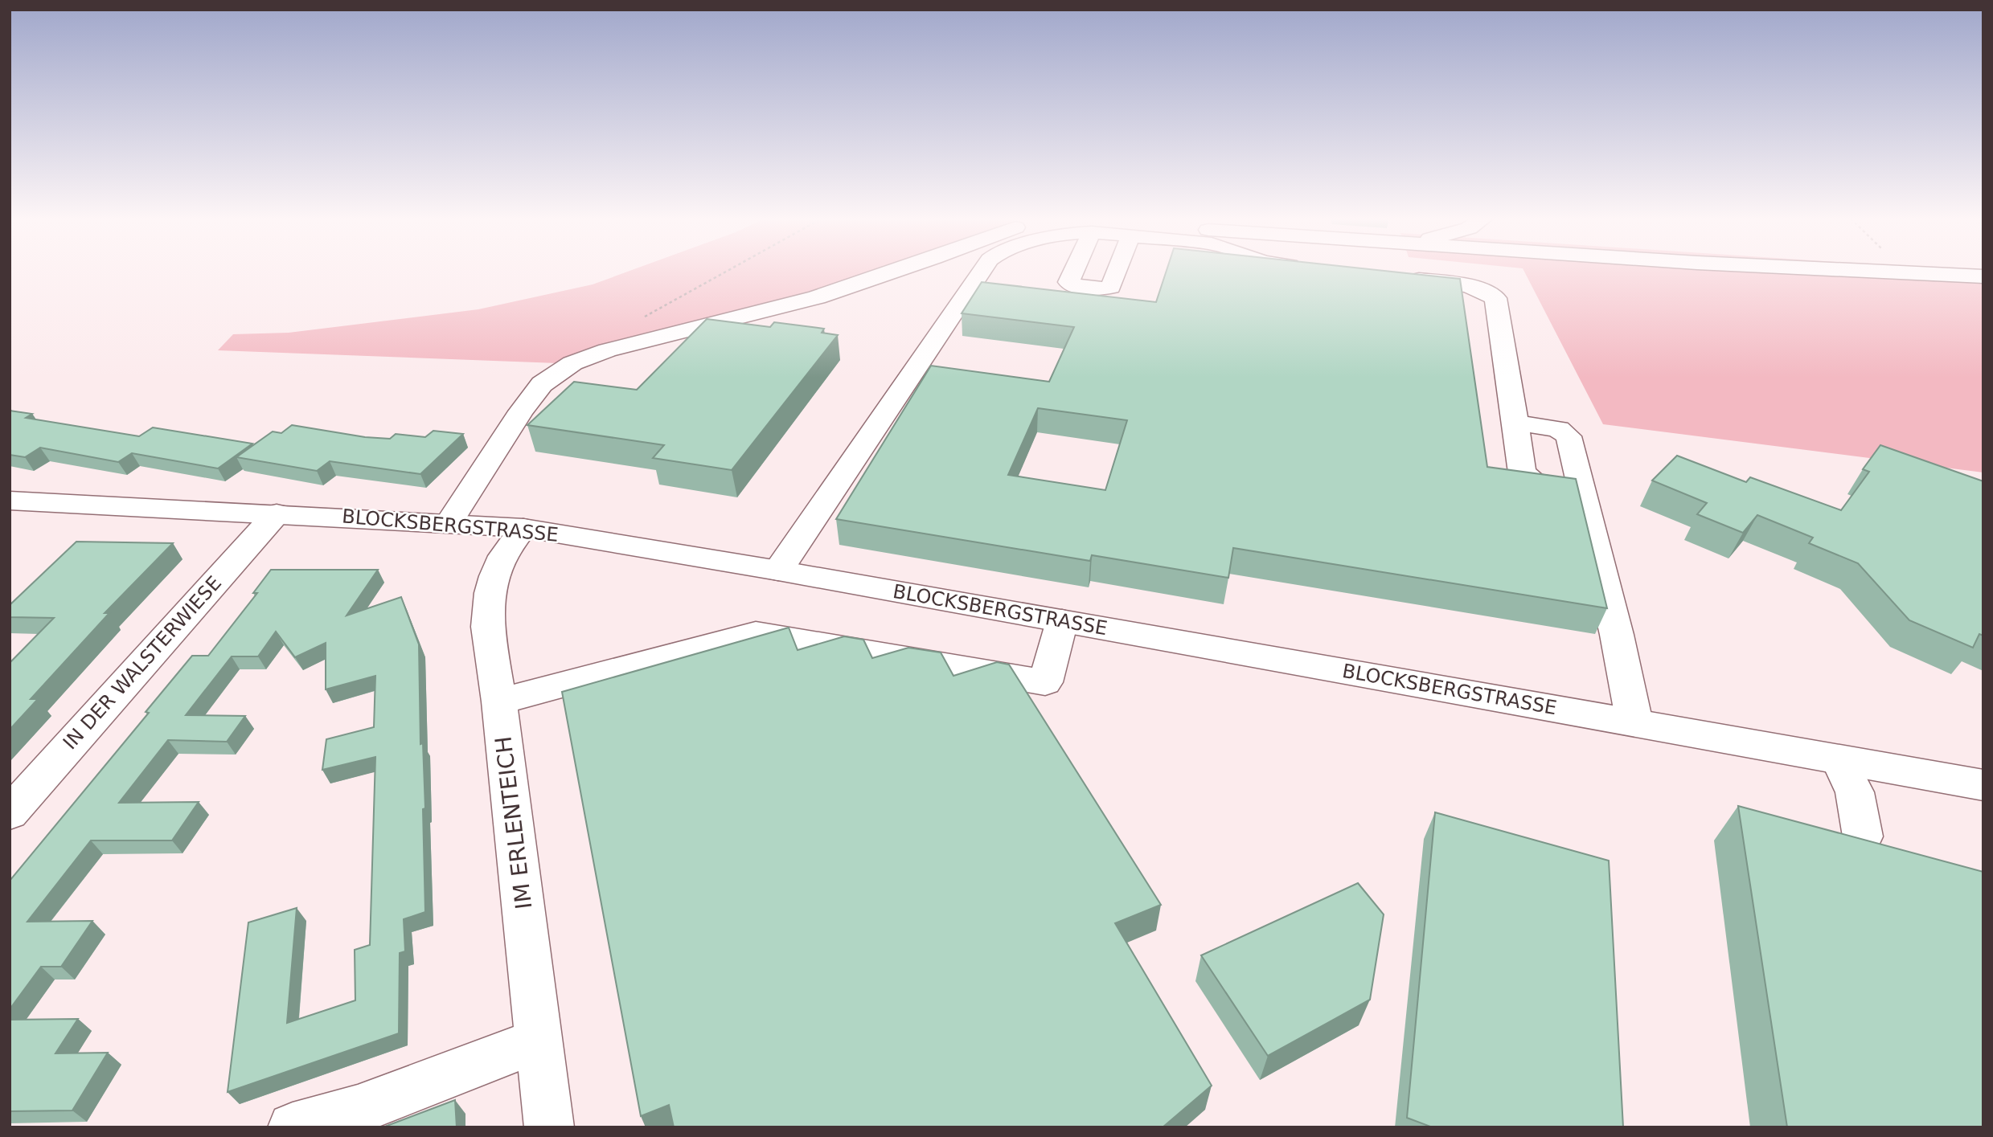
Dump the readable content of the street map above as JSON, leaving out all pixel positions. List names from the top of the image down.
{
  "streets": {
    "main road": ["BLOCKSBERGSTRASSE", "IN DER WALSTERWIESE", "IM ERLENTEICH"]
  },
  "crossings": [
    ["BLOCKSBERGSTRASSE", "IN DER WALSTERWIESE"],
    ["BLOCKSBERGSTRASSE", "IM ERLENTEICH"]
  ]
}
